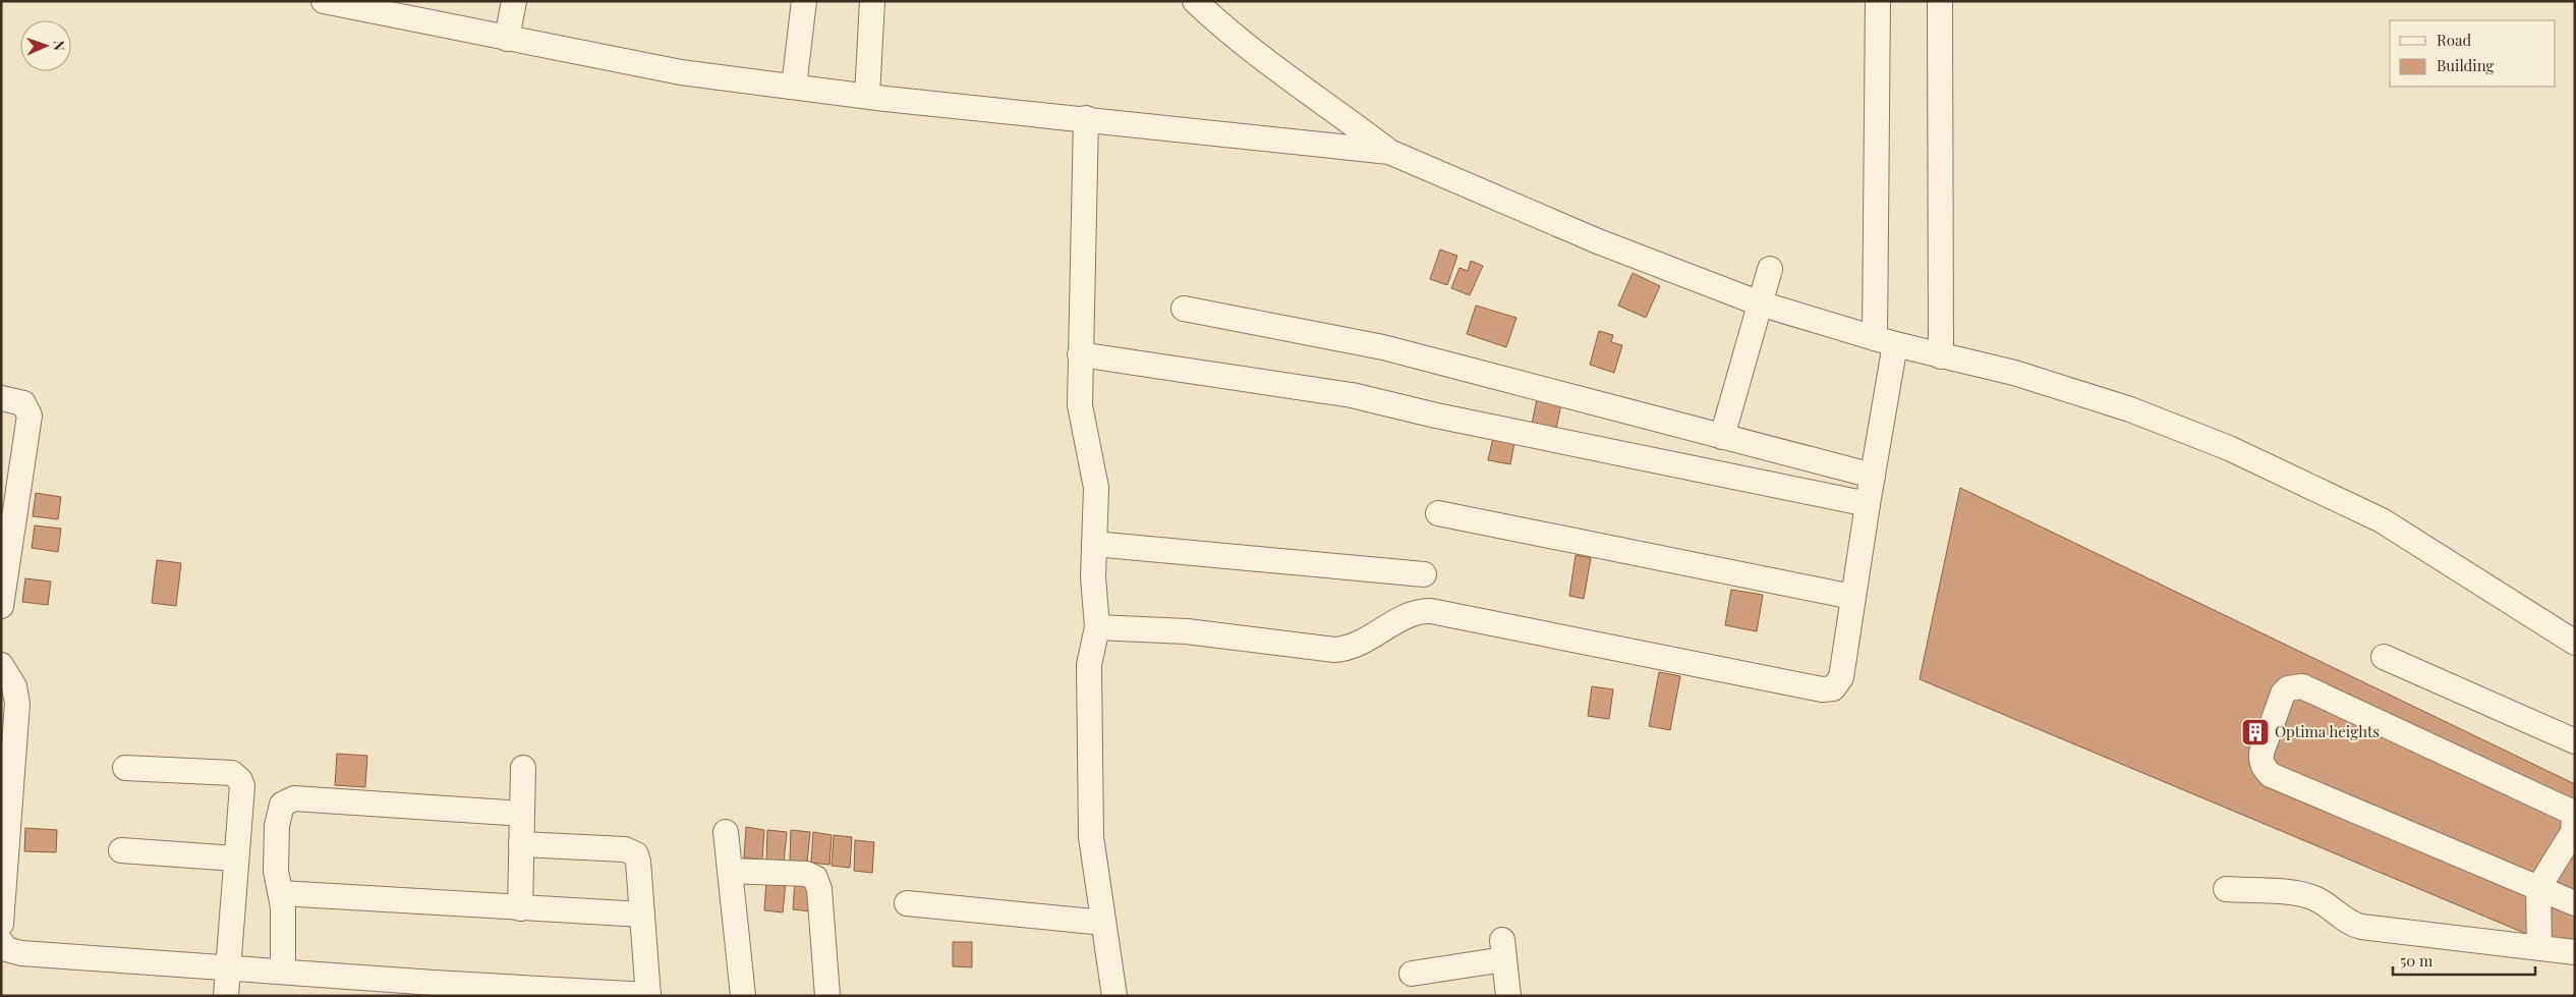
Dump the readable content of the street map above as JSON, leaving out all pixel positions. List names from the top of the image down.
{
  "places": {
    "building": ["Optima heights"]
  },
  "legend": ["Road", "Building"],
  "scale_bar": "50 m",
  "north": "right"
}
